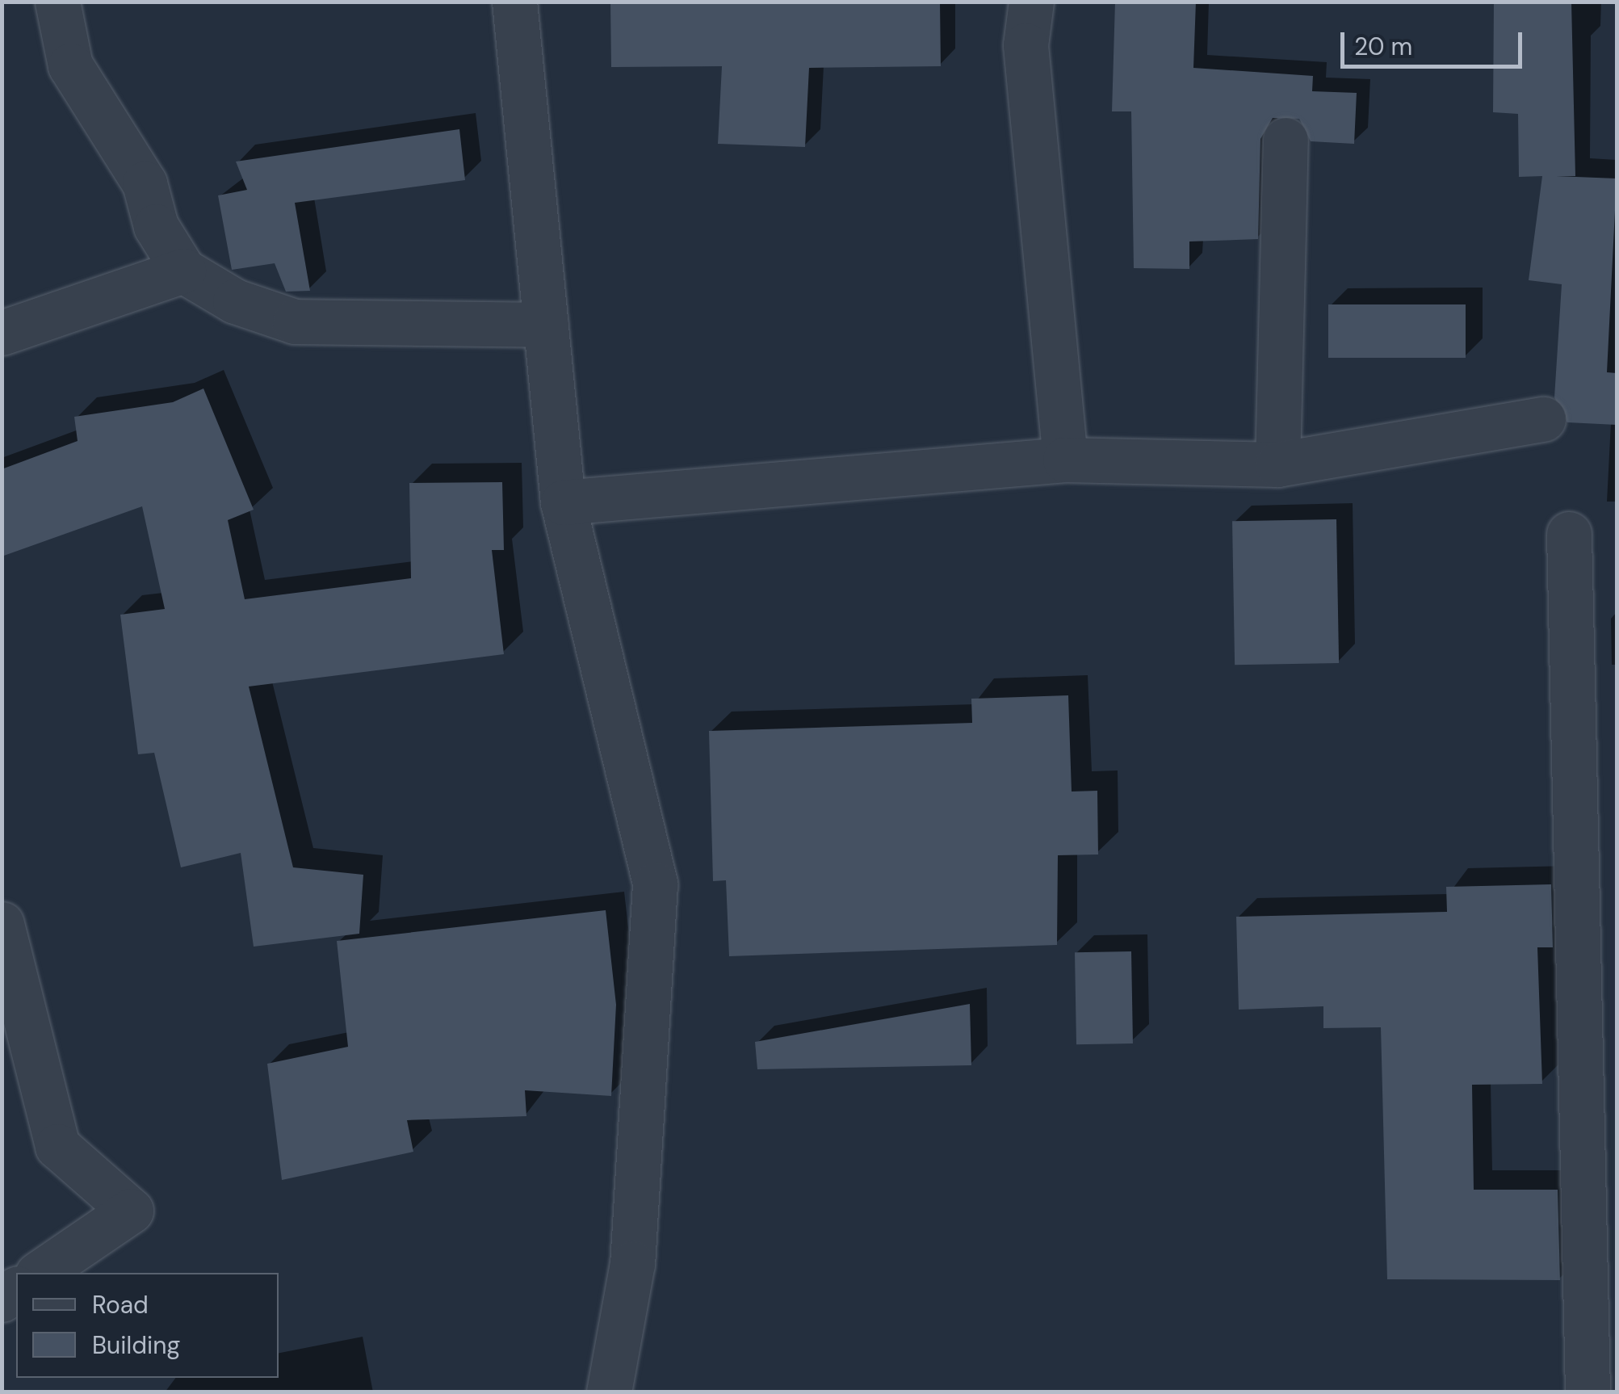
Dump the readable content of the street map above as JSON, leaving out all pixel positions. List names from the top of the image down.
{
  "legend": ["Road", "Building"],
  "scale_bar": "20 m"
}
